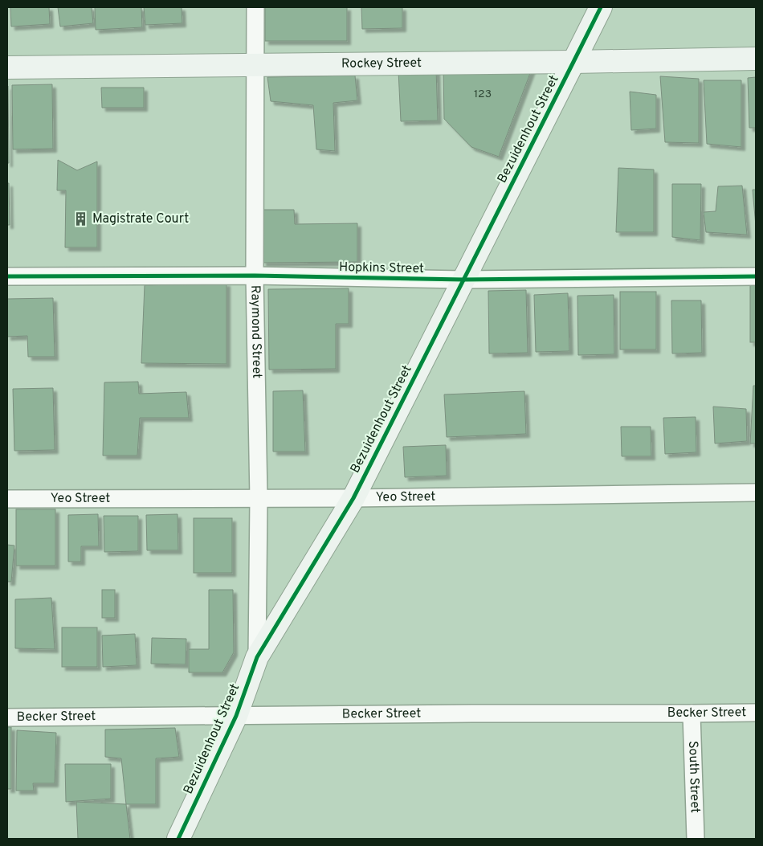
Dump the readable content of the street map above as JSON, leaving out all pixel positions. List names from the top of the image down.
{
  "streets": {
    "street": [
      "Rockey Street",
      "Bezuidenhout Street",
      "Hopkins Street",
      "Raymond Street",
      "Yeo Street",
      "Becker Street",
      "South Street"
    ]
  },
  "crossings": [
    ["Rockey Street", "Bezuidenhout Street"],
    ["Rockey Street", "Raymond Street"],
    ["Bezuidenhout Street", "Hopkins Street"],
    ["Bezuidenhout Street", "Raymond Street"],
    ["Bezuidenhout Street", "Yeo Street"],
    ["Bezuidenhout Street", "Becker Street"],
    ["Hopkins Street", "Raymond Street"],
    ["Raymond Street", "Yeo Street"],
    ["Becker Street", "South Street"]
  ],
  "places": {
    "building": ["Magistrate Court"]
  },
  "house_numbers": ["123"]
}
